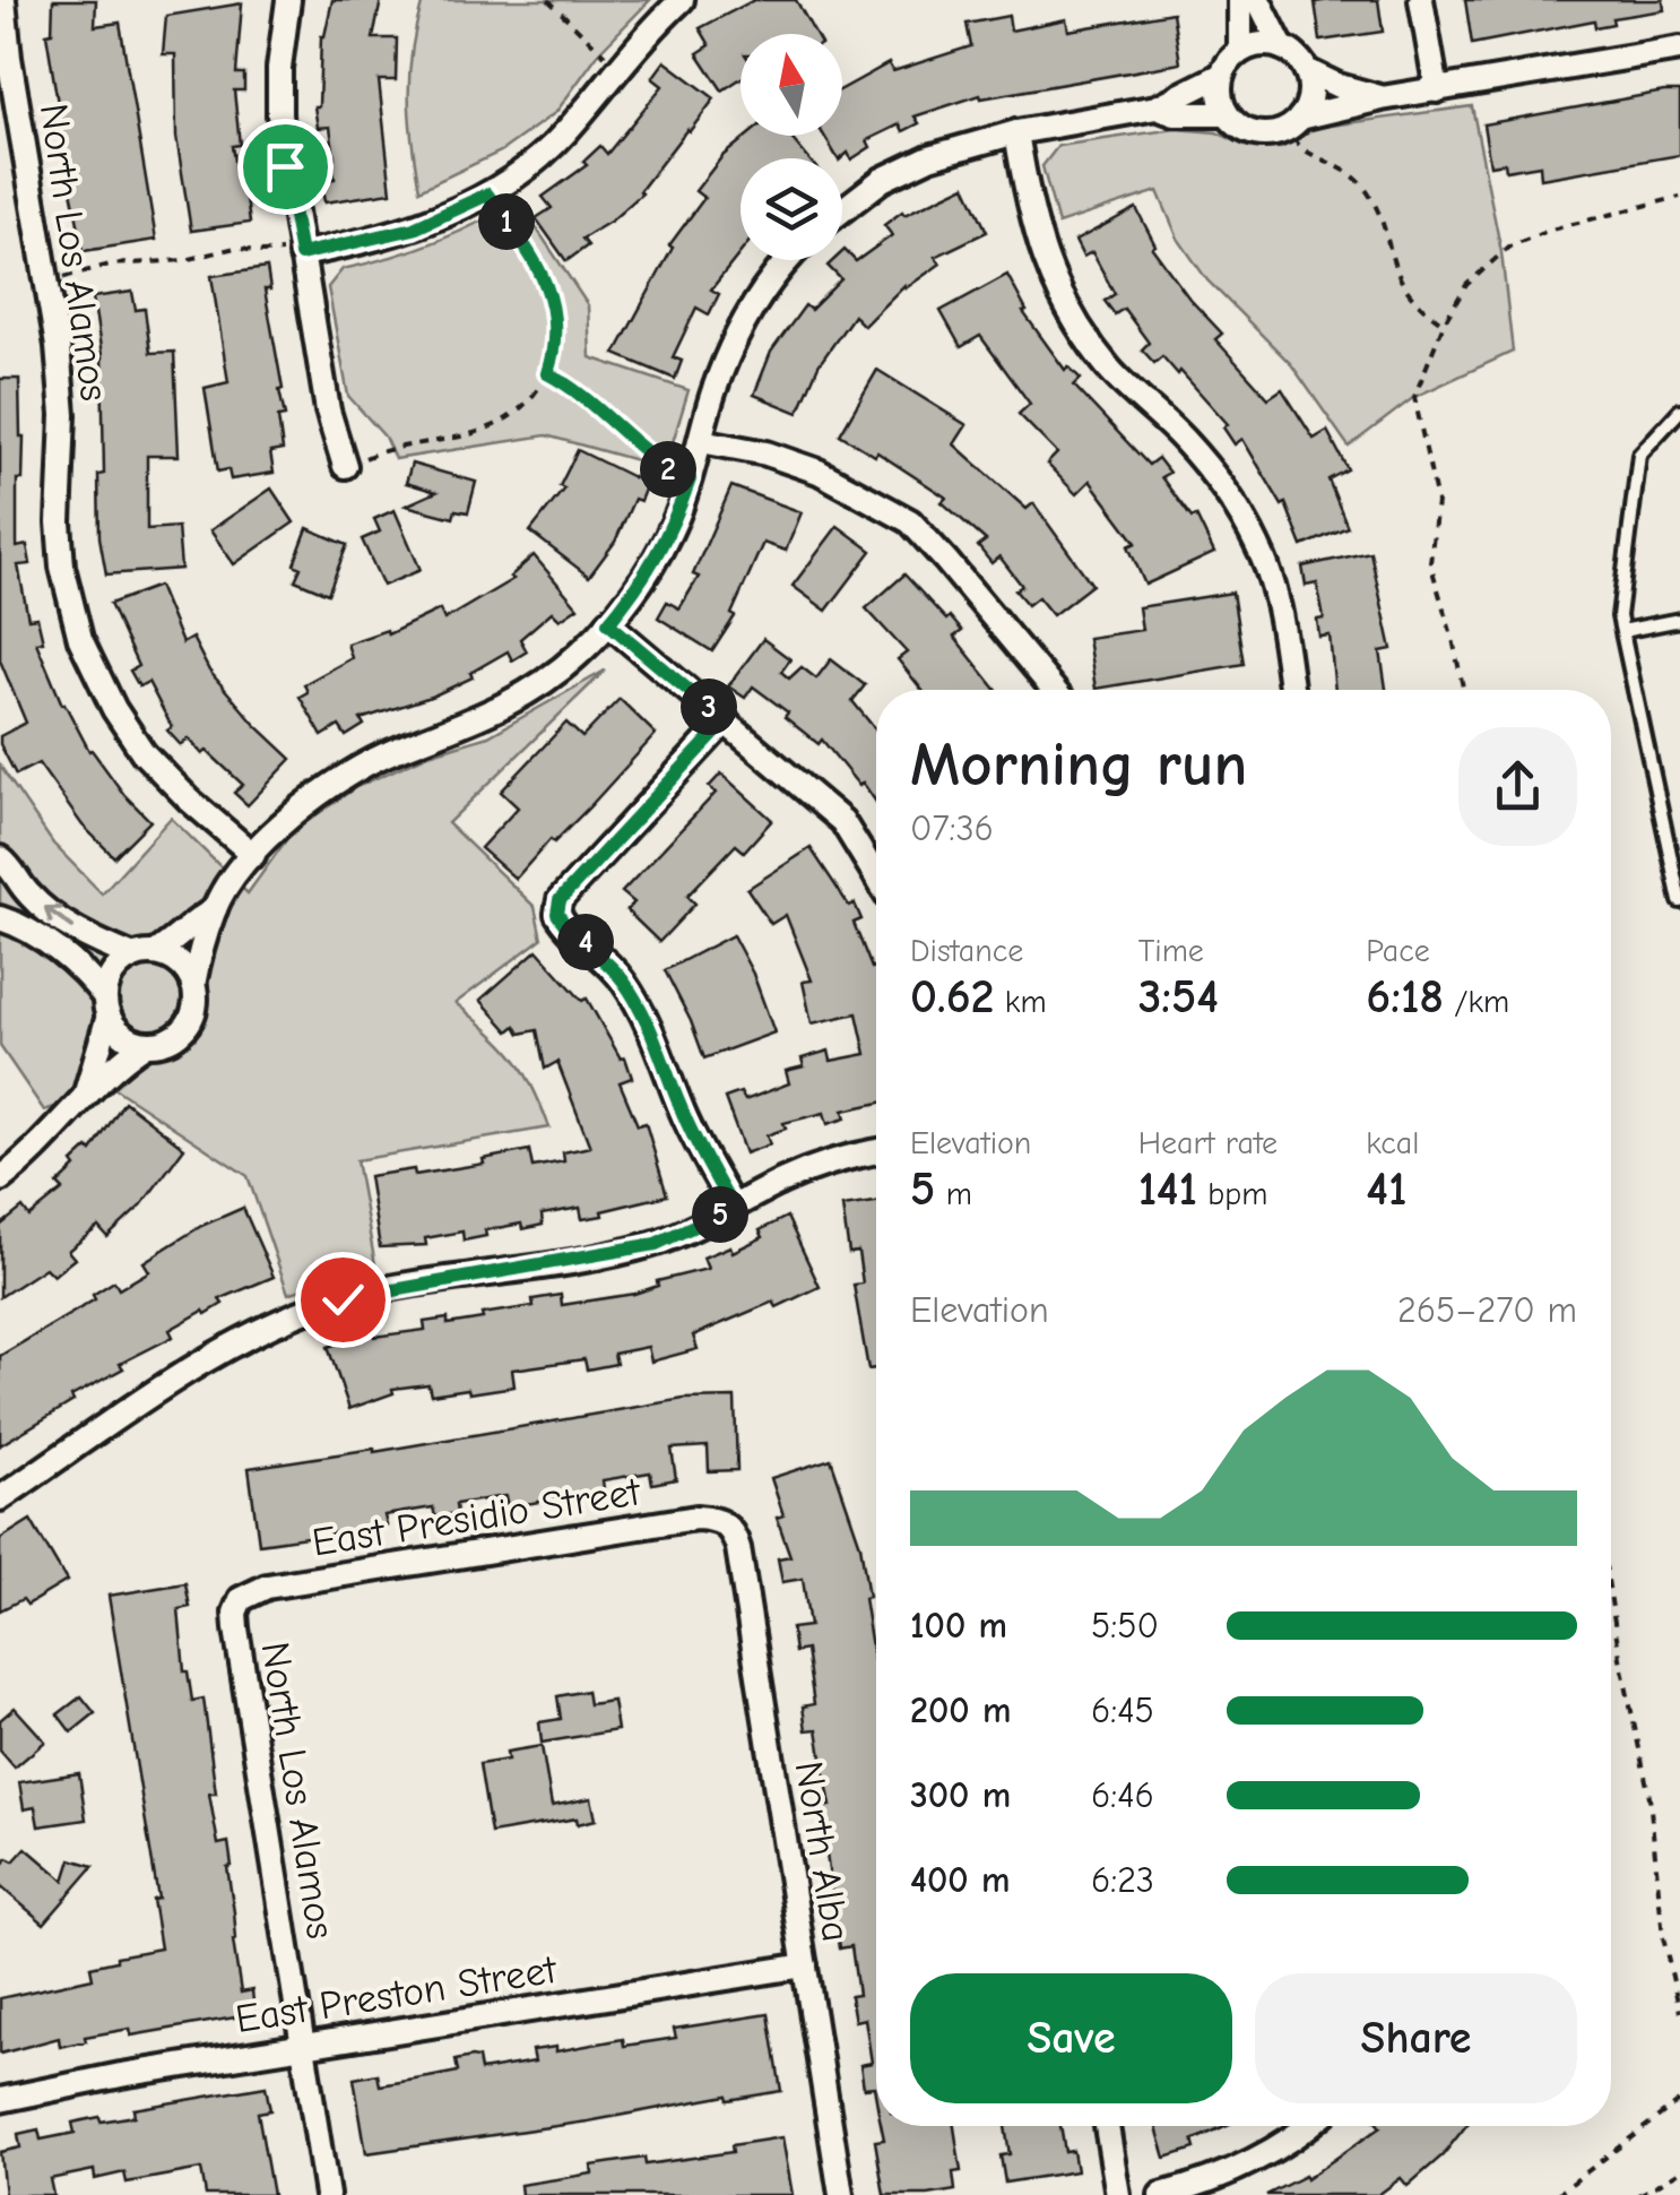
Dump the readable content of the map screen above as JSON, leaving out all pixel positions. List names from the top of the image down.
{
  "streets": {
    "street": [
      "North Los Alamos",
      "East Presidio Street",
      "North Alba",
      "East Preston Street"
    ]
  },
  "crossings": [
    ["North Los Alamos", "East Presidio Street"],
    ["North Los Alamos", "East Preston Street"],
    ["East Presidio Street", "North Alba"],
    ["North Alba", "East Preston Street"]
  ],
  "north": "top",
  "page": {
    "pins": [
      "1",
      "2",
      "3",
      "4",
      "5"
    ],
    "heading": ["Morning run", "07:36"],
    "stats": [
      ["Distance", "0.62 km"],
      ["Time", "3:54"],
      ["Pace", "6:18 /km"],
      ["Elevation", "5 m"],
      ["Heart rate", "141 bpm"],
      ["kcal", "41"]
    ],
    "chart": ["Elevation", "265–270 m"],
    "list": [
      {
        "name": "100 m",
        "note": "5:50"
      },
      {
        "name": "200 m",
        "note": "6:45"
      },
      {
        "name": "300 m",
        "note": "6:46"
      },
      {
        "name": "400 m",
        "note": "6:23"
      }
    ],
    "buttons": ["Save", "Share"]
  }
}
